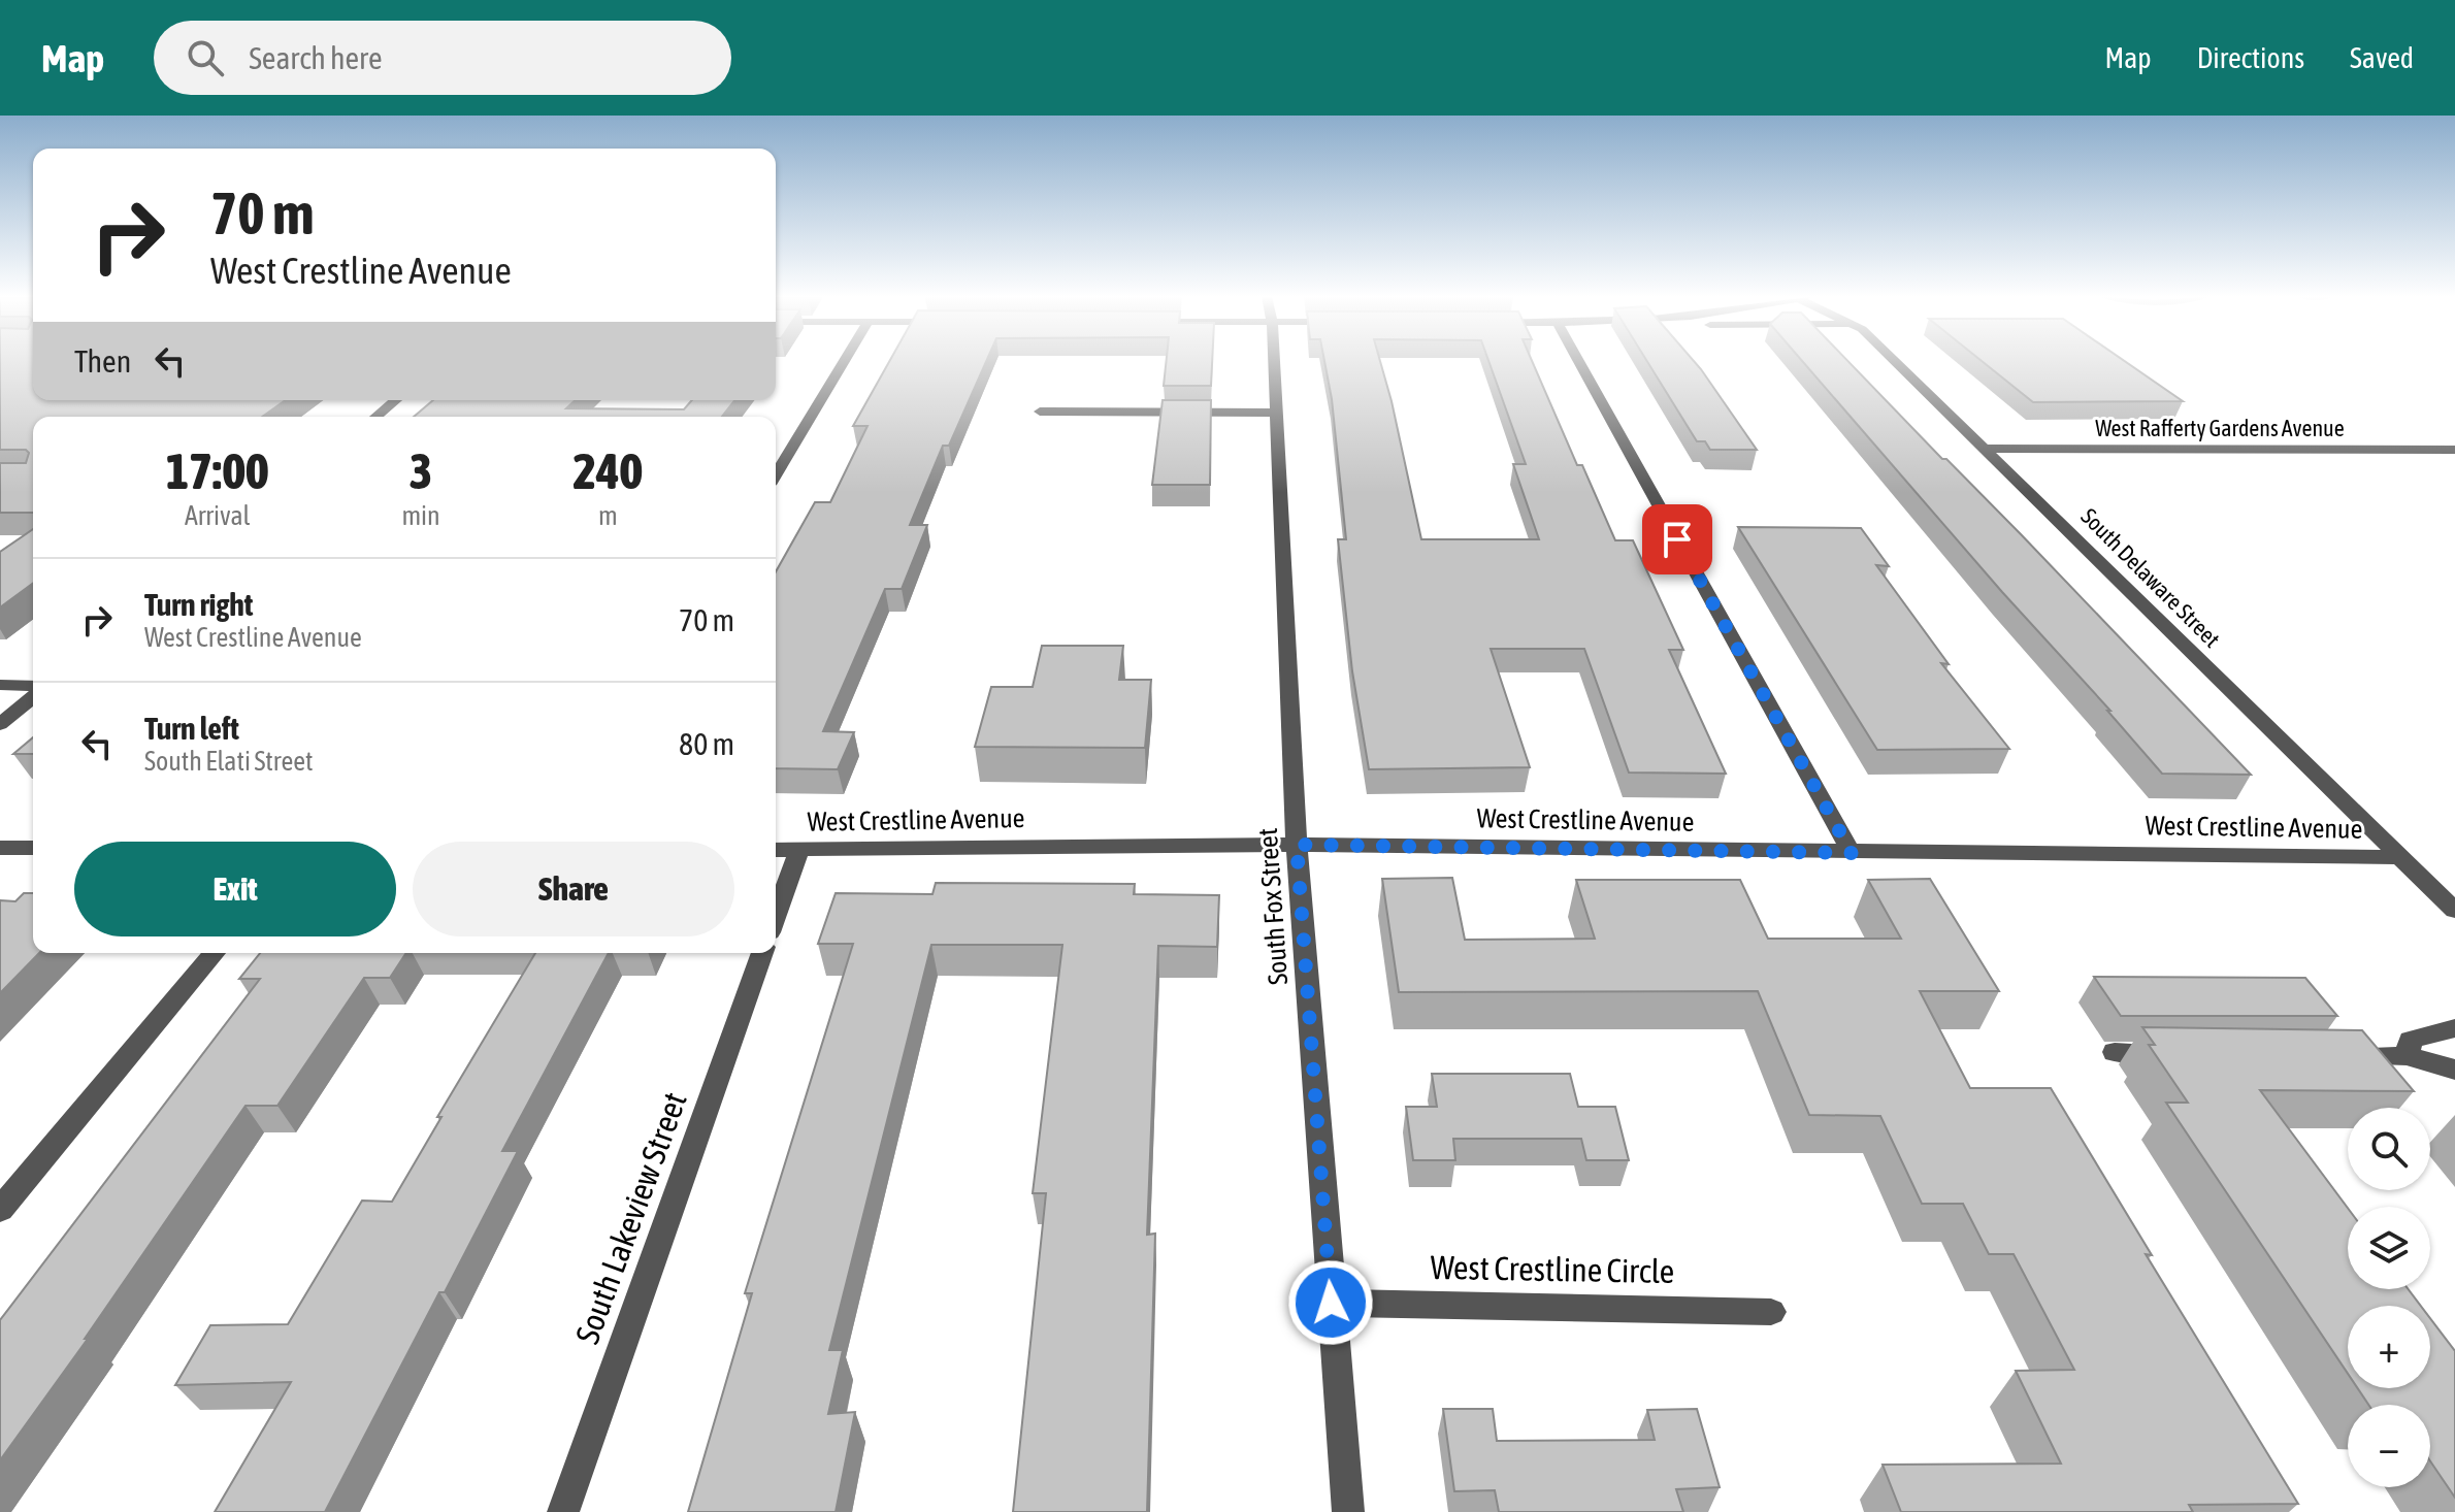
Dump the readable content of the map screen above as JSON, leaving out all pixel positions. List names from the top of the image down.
{
  "streets": {
    "street": [
      "West Rafferty Gardens Avenue",
      "South Delaware Street",
      "West Crestline Avenue",
      "South Fox Street",
      "South Lakeview Street",
      "West Crestline Circle"
    ]
  },
  "crossings": [
    ["West Rafferty Gardens Avenue", "South Delaware Street"],
    ["South Delaware Street", "West Crestline Avenue"],
    ["West Crestline Avenue", "South Fox Street"],
    ["South Fox Street", "West Crestline Circle"]
  ],
  "page": {
    "header": "Map",
    "search": "Search here",
    "nav": ["Map", "Directions", "Saved"],
    "turn": ["70 m", "West Crestline Avenue"],
    "then": "Then",
    "eta": [
      "17:00",
      "Arrival",
      "3",
      "min",
      "240",
      "m"
    ],
    "list": [
      {
        "name": "Turn right",
        "note": "West Crestline Avenue",
        "value": "70 m"
      },
      {
        "name": "Turn left",
        "note": "South Elati Street",
        "value": "80 m"
      }
    ],
    "buttons": ["Exit", "Share"],
    "map_buttons": ["+", "−"]
  }
}
